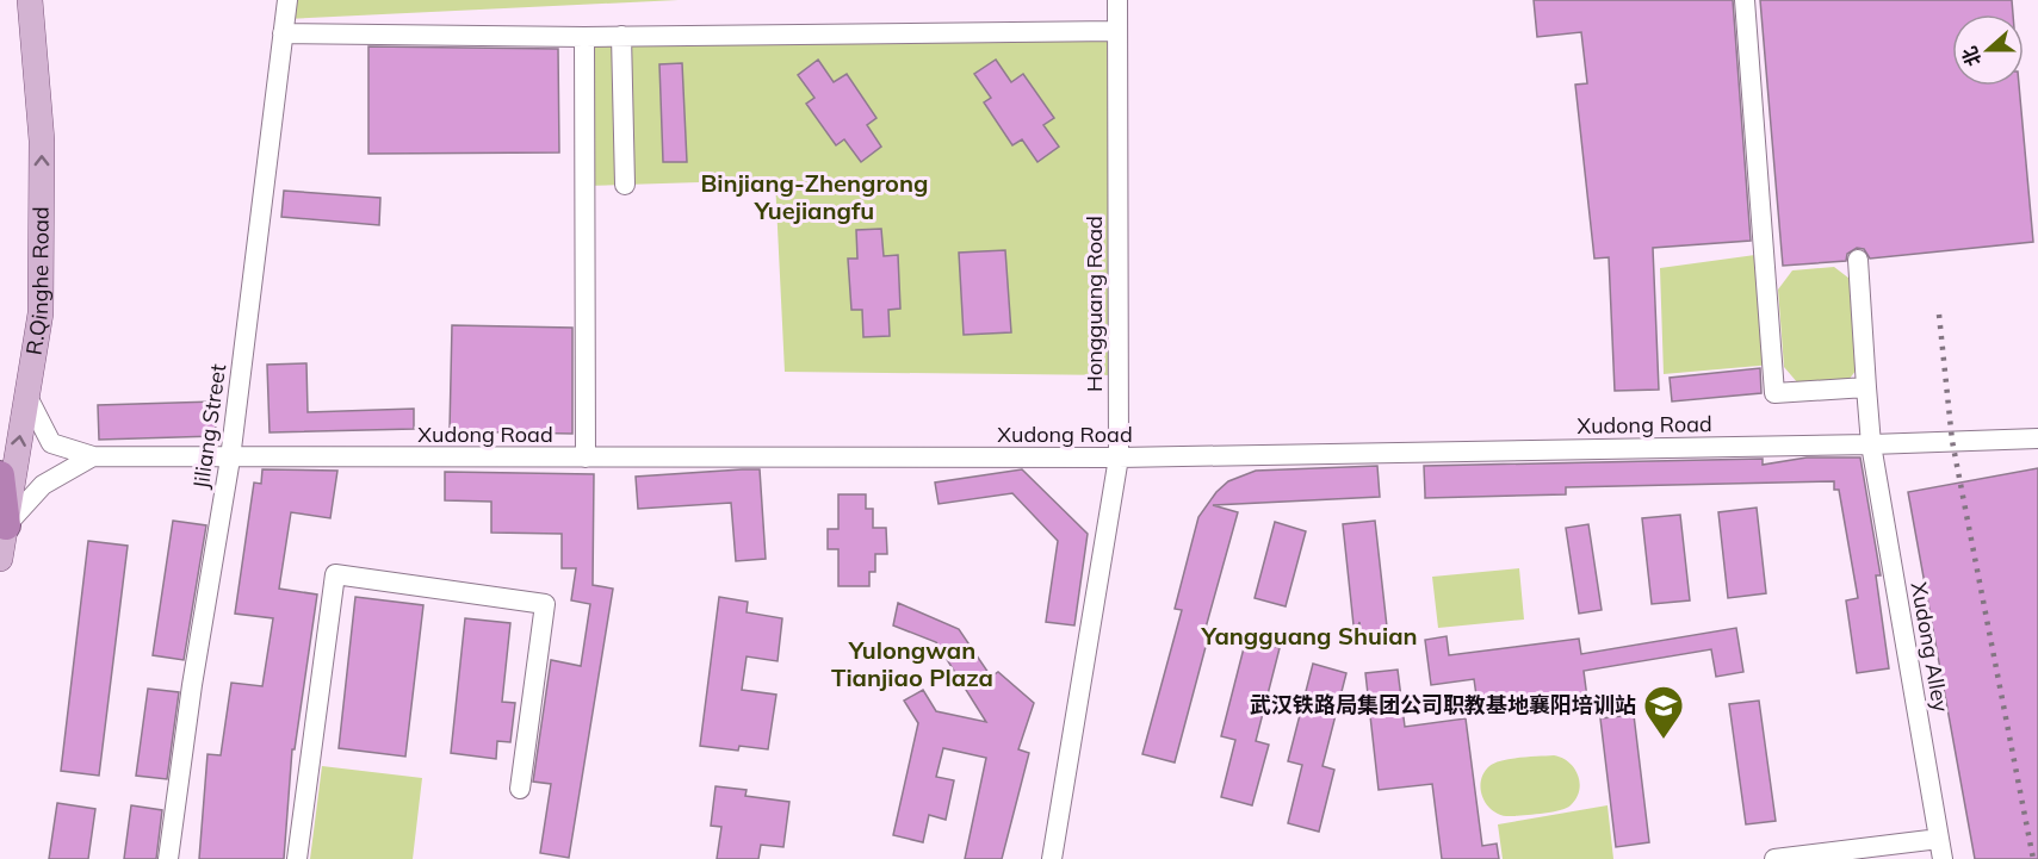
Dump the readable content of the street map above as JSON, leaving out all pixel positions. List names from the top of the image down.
{
  "streets": {
    "main road": ["R.Qinghe Road"],
    "street": [
      "Hongguang Road",
      "Xudong Road",
      "Jiliang Street",
      "Xudong Alley"
    ]
  },
  "crossings": [
    ["Hongguang Road", "Xudong Road"],
    ["Xudong Road", "Jiliang Street"],
    ["Xudong Road", "Xudong Alley"]
  ],
  "one_way": ["R.Qinghe Road"],
  "districts": ["Binjiang-Zhengrong Yuejiangfu", "Yangguang Shuian", "Yulongwan Tianjiao Plaza"],
  "places": {
    "school or university": ["武汉铁路局集团公司职教基地襄阳培训站"]
  },
  "north": "left"
}
